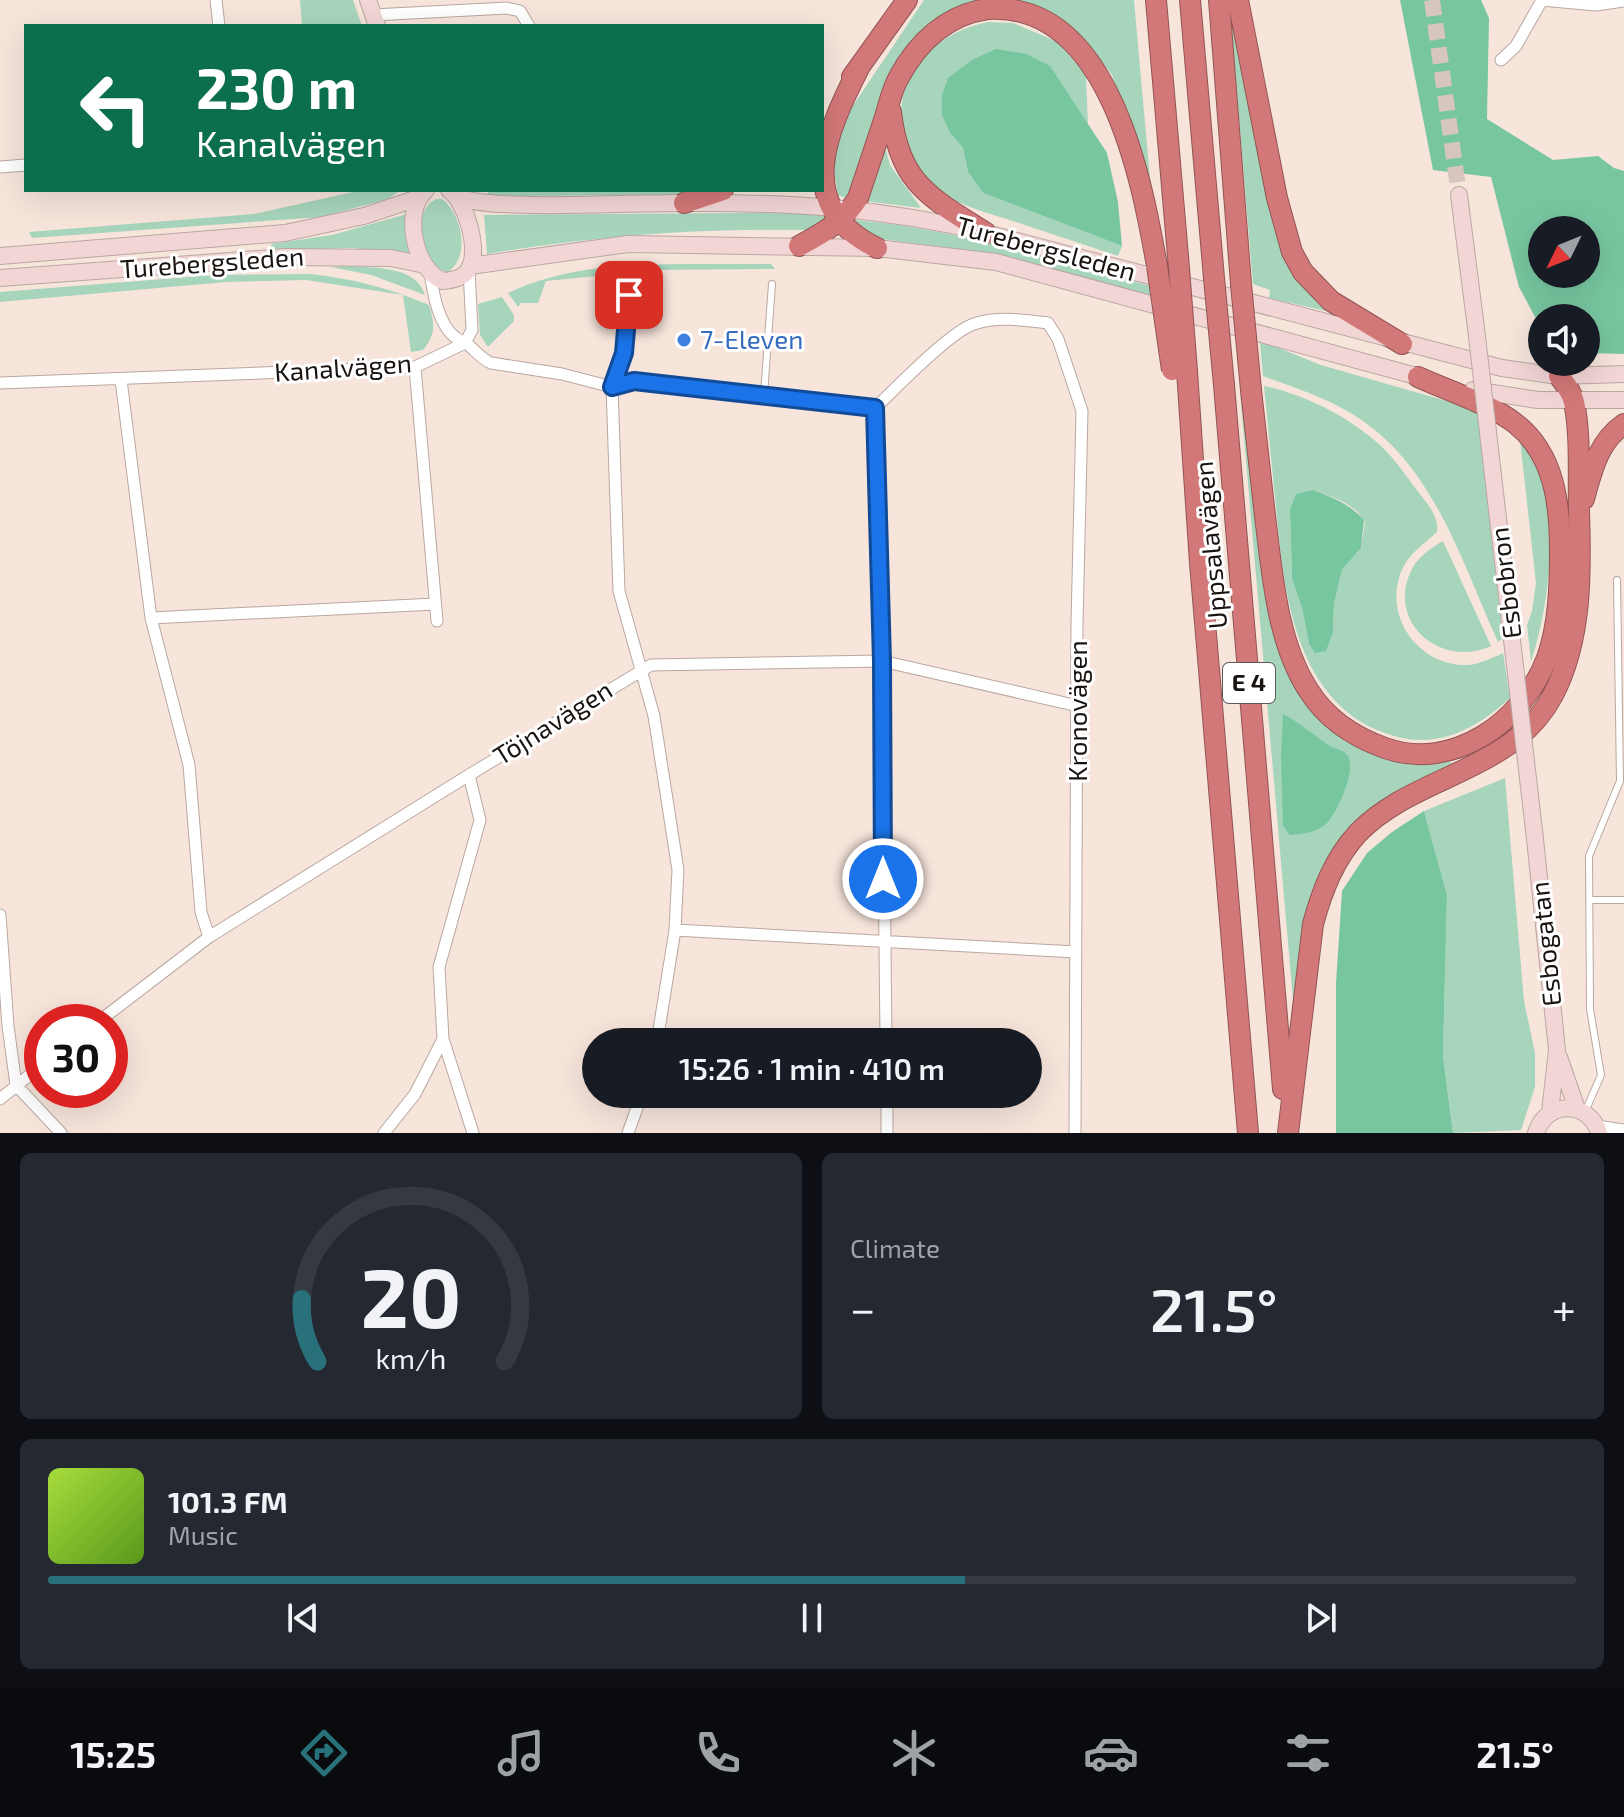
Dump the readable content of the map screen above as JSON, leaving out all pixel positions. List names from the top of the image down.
{
  "streets": {
    "highway": ["Uppsalavägen", "E 4"],
    "main road": ["Turebergsleden", "Esbobron", "Esbogatan"],
    "street": ["Kanalvägen", "Kronovägen", "Töjnavägen"]
  },
  "crossings": [
    ["Esbobron", "Esbogatan"],
    ["Kronovägen", "Töjnavägen"]
  ],
  "places": ["7-Eleven"],
  "north": "bottom left",
  "page": {
    "turn": ["230 m", "Kanalvägen"],
    "limit": "30",
    "trip": "15:26 · 1 min · 410 m",
    "tile": "Climate",
    "heat": ["−", "21.5°", "+"],
    "song": ["101.3 FM", "Music"],
    "tabs": ["15:25", "21.5°"],
    "gauge": ["20", "km/h"]
  }
}
